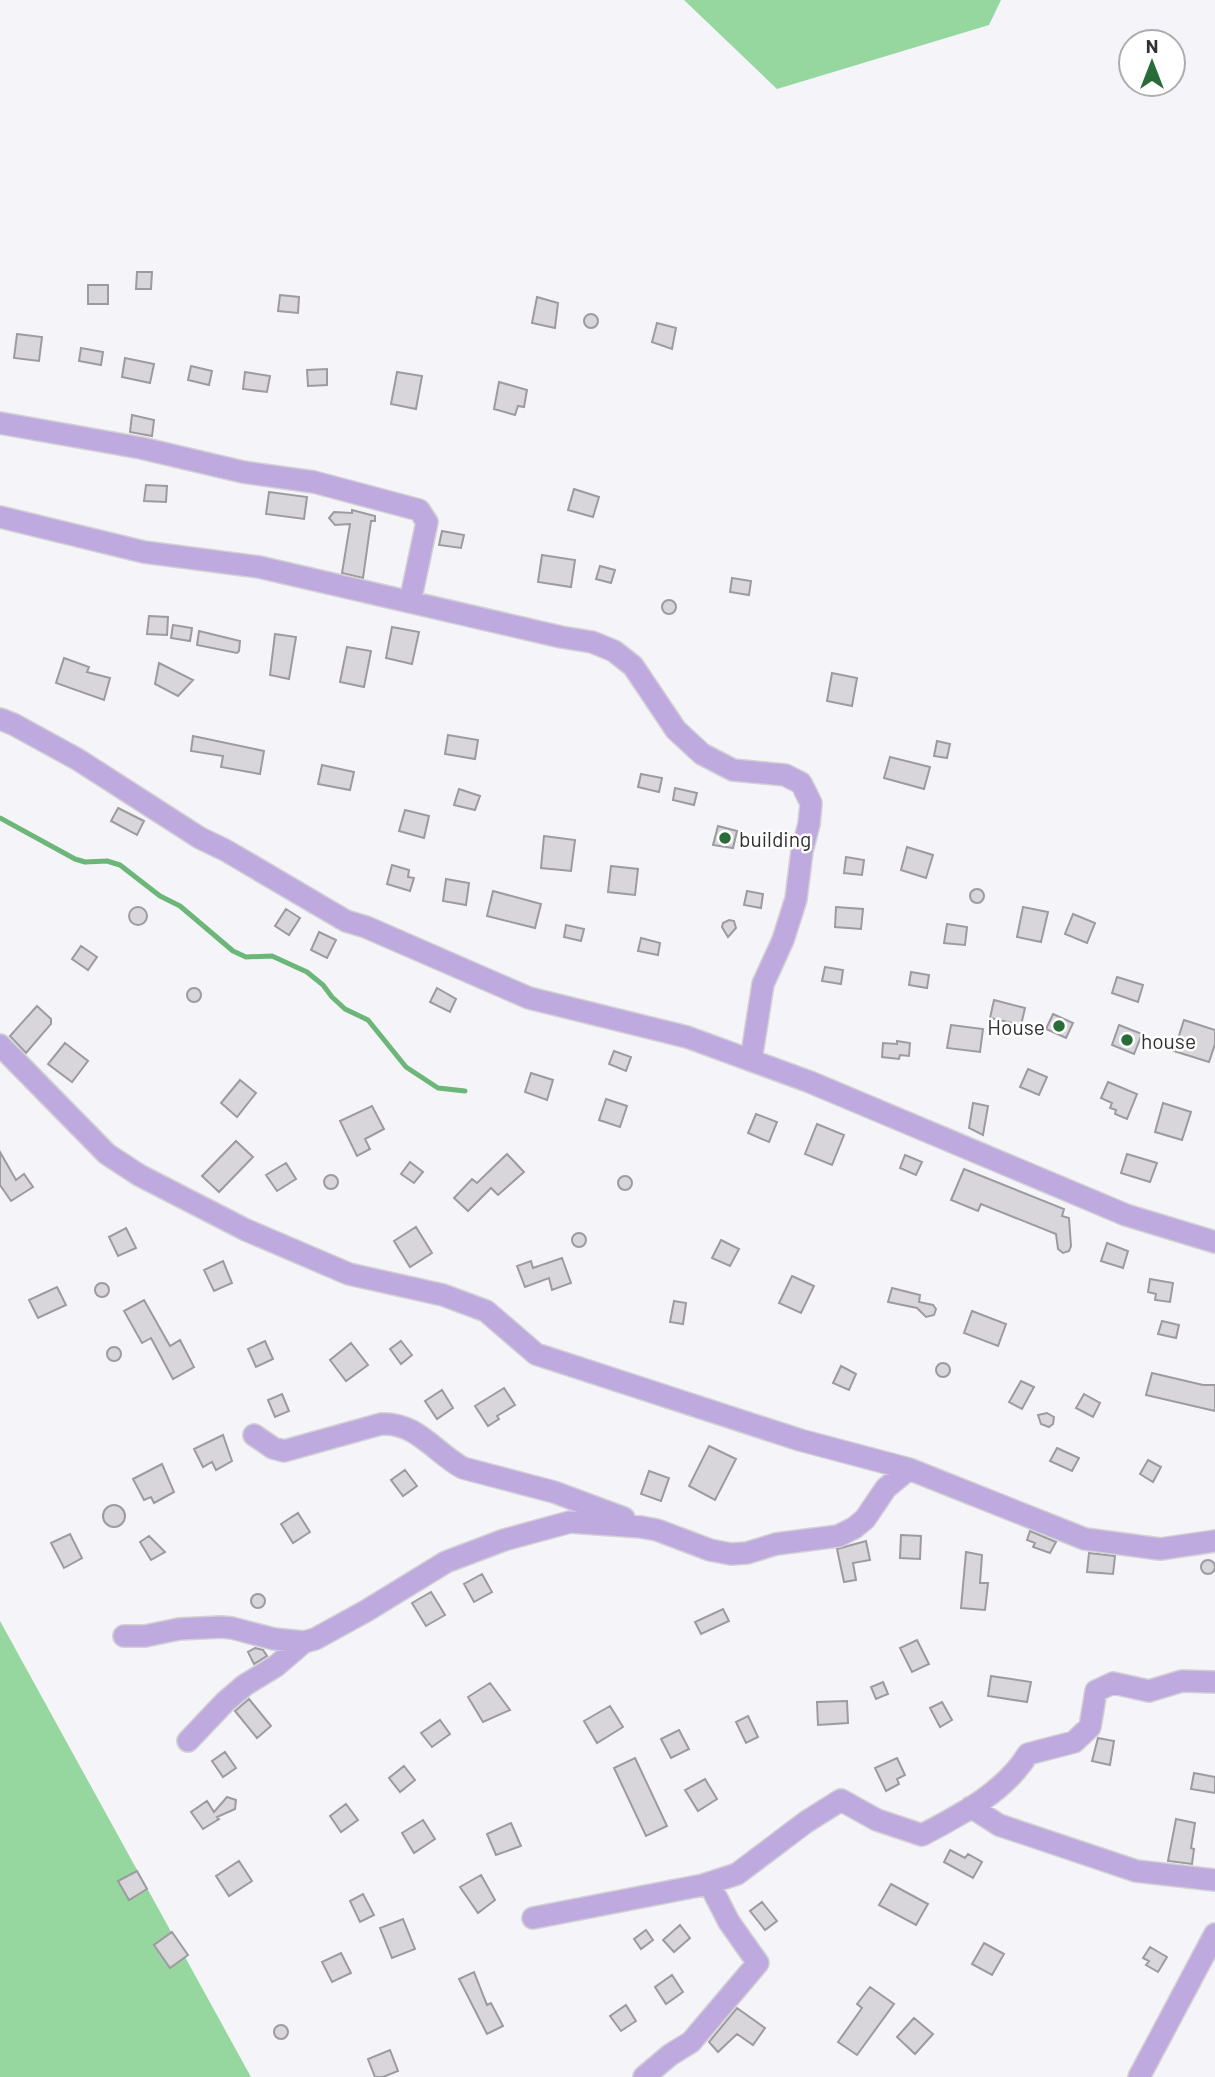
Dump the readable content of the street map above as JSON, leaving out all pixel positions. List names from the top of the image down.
{
  "places": ["building", "House", "house"],
  "north": "top"
}
